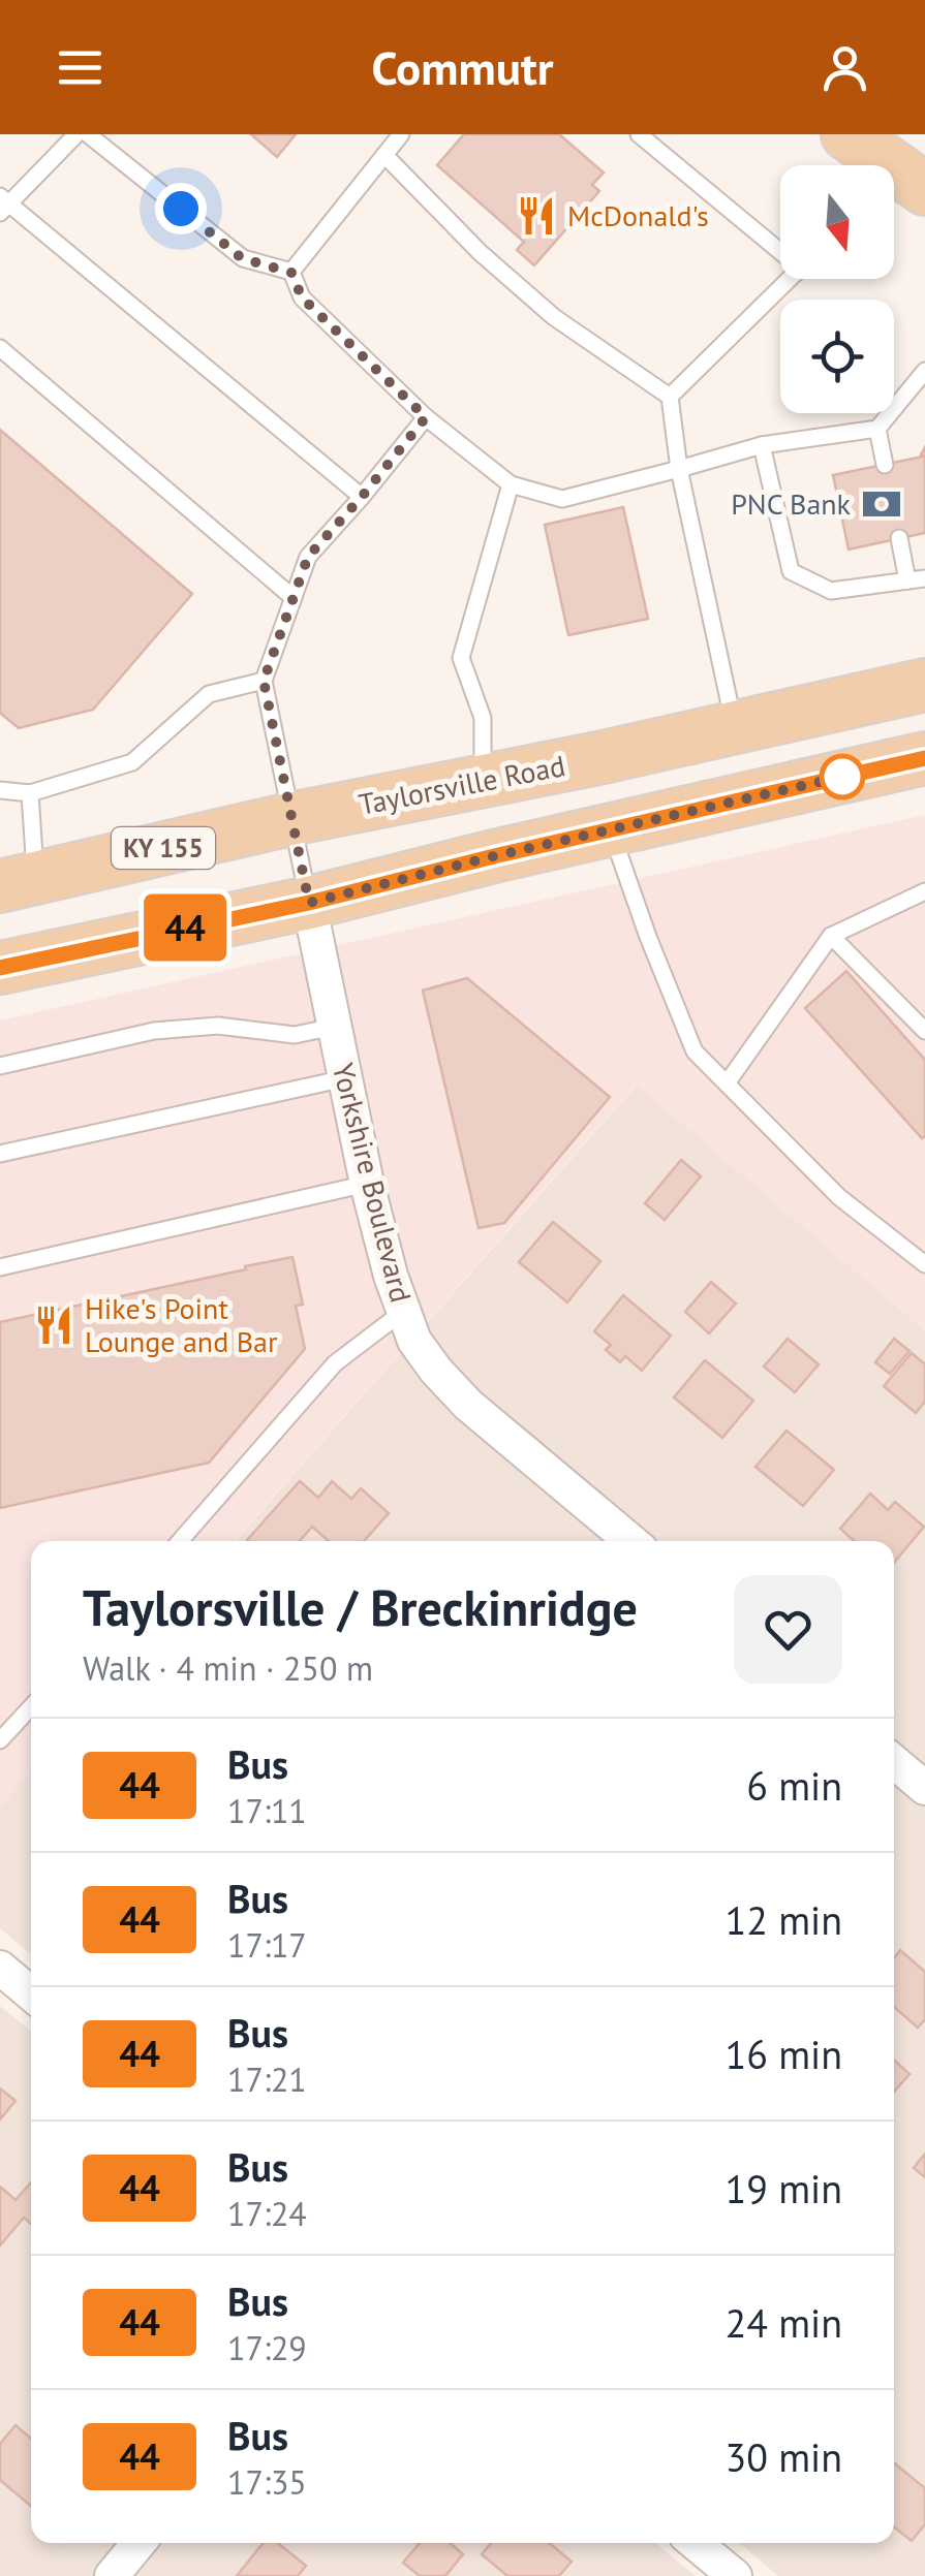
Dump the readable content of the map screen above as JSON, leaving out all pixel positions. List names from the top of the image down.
{
  "streets": {
    "main road": ["Taylorsville Road", "KY 155"],
    "street": ["Yorkshire Boulevard"]
  },
  "places": {
    "restaurant": ["McDonald's", "Hike's Point Lounge and Bar"],
    "bank": ["PNC Bank"]
  },
  "lines": ["bus line 44"],
  "north": "bottom",
  "page": {
    "header": "Commutr",
    "on_map": "44",
    "heading": ["Taylorsville / Breckinridge", "Walk · 4 min · 250 m"],
    "list": [
      {
        "mark": "44",
        "name": "Bus",
        "note": "17:11",
        "value": "6 min"
      },
      {
        "mark": "44",
        "name": "Bus",
        "note": "17:17",
        "value": "12 min"
      },
      {
        "mark": "44",
        "name": "Bus",
        "note": "17:21",
        "value": "16 min"
      },
      {
        "mark": "44",
        "name": "Bus",
        "note": "17:24",
        "value": "19 min"
      },
      {
        "mark": "44",
        "name": "Bus",
        "note": "17:29",
        "value": "24 min"
      },
      {
        "mark": "44",
        "name": "Bus",
        "note": "17:35",
        "value": "30 min"
      }
    ]
  }
}
